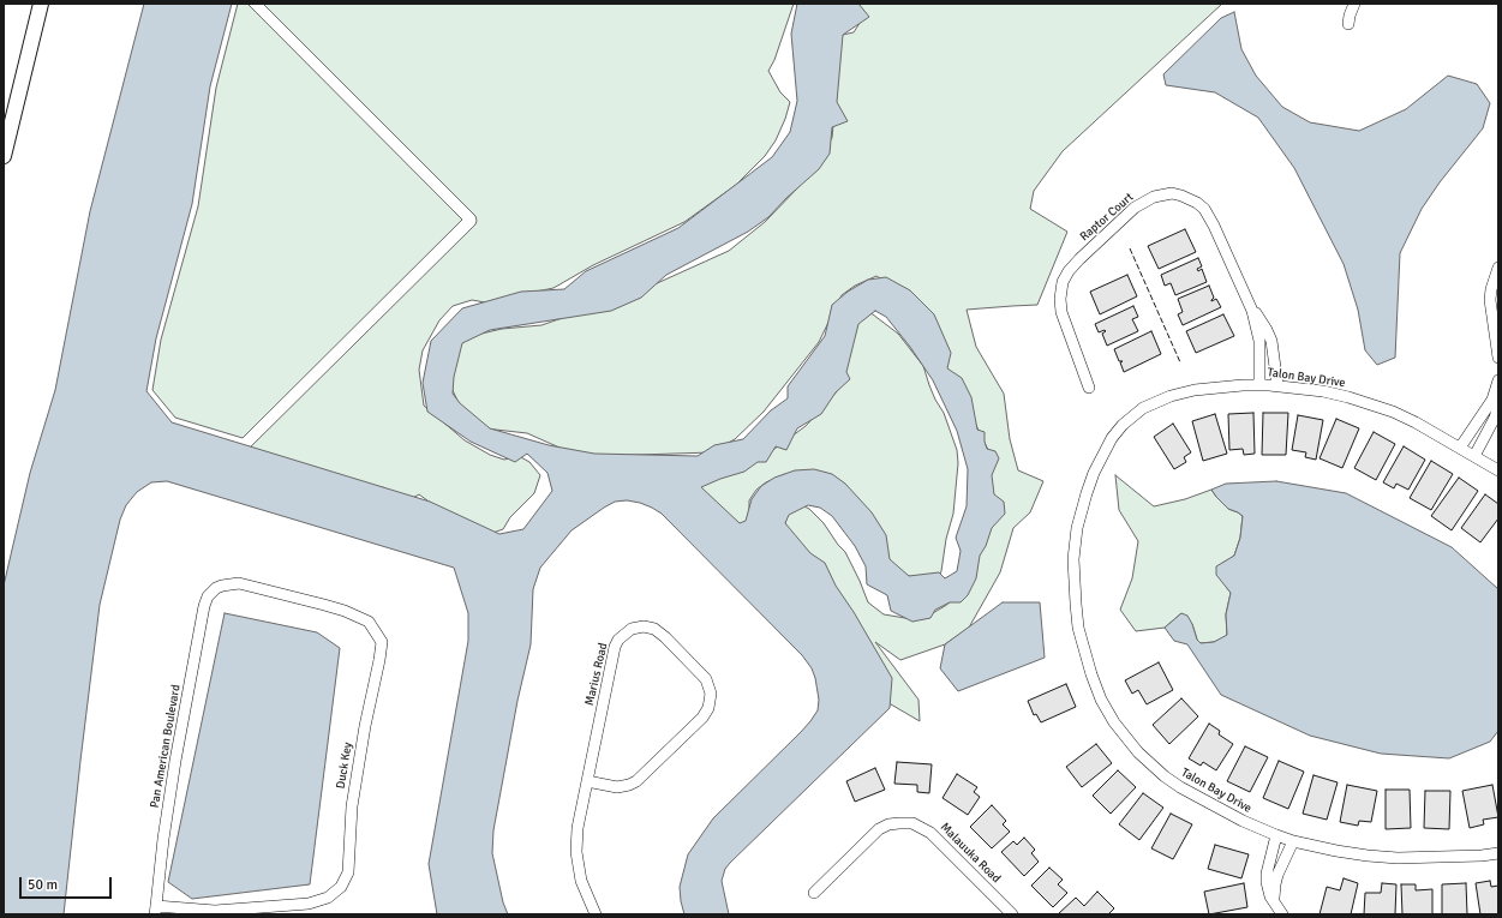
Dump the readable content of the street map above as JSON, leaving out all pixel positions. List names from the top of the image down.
{
  "streets": {
    "street": [
      "Raptor Court",
      "Talon Bay Drive",
      "Marius Road",
      "Pan American Boulevard",
      "Duck Key",
      "Malauuka Road"
    ]
  },
  "crossings": [
    ["Raptor Court", "Talon Bay Drive"],
    ["Pan American Boulevard", "Duck Key"]
  ],
  "scale_bar": "50 m"
}
